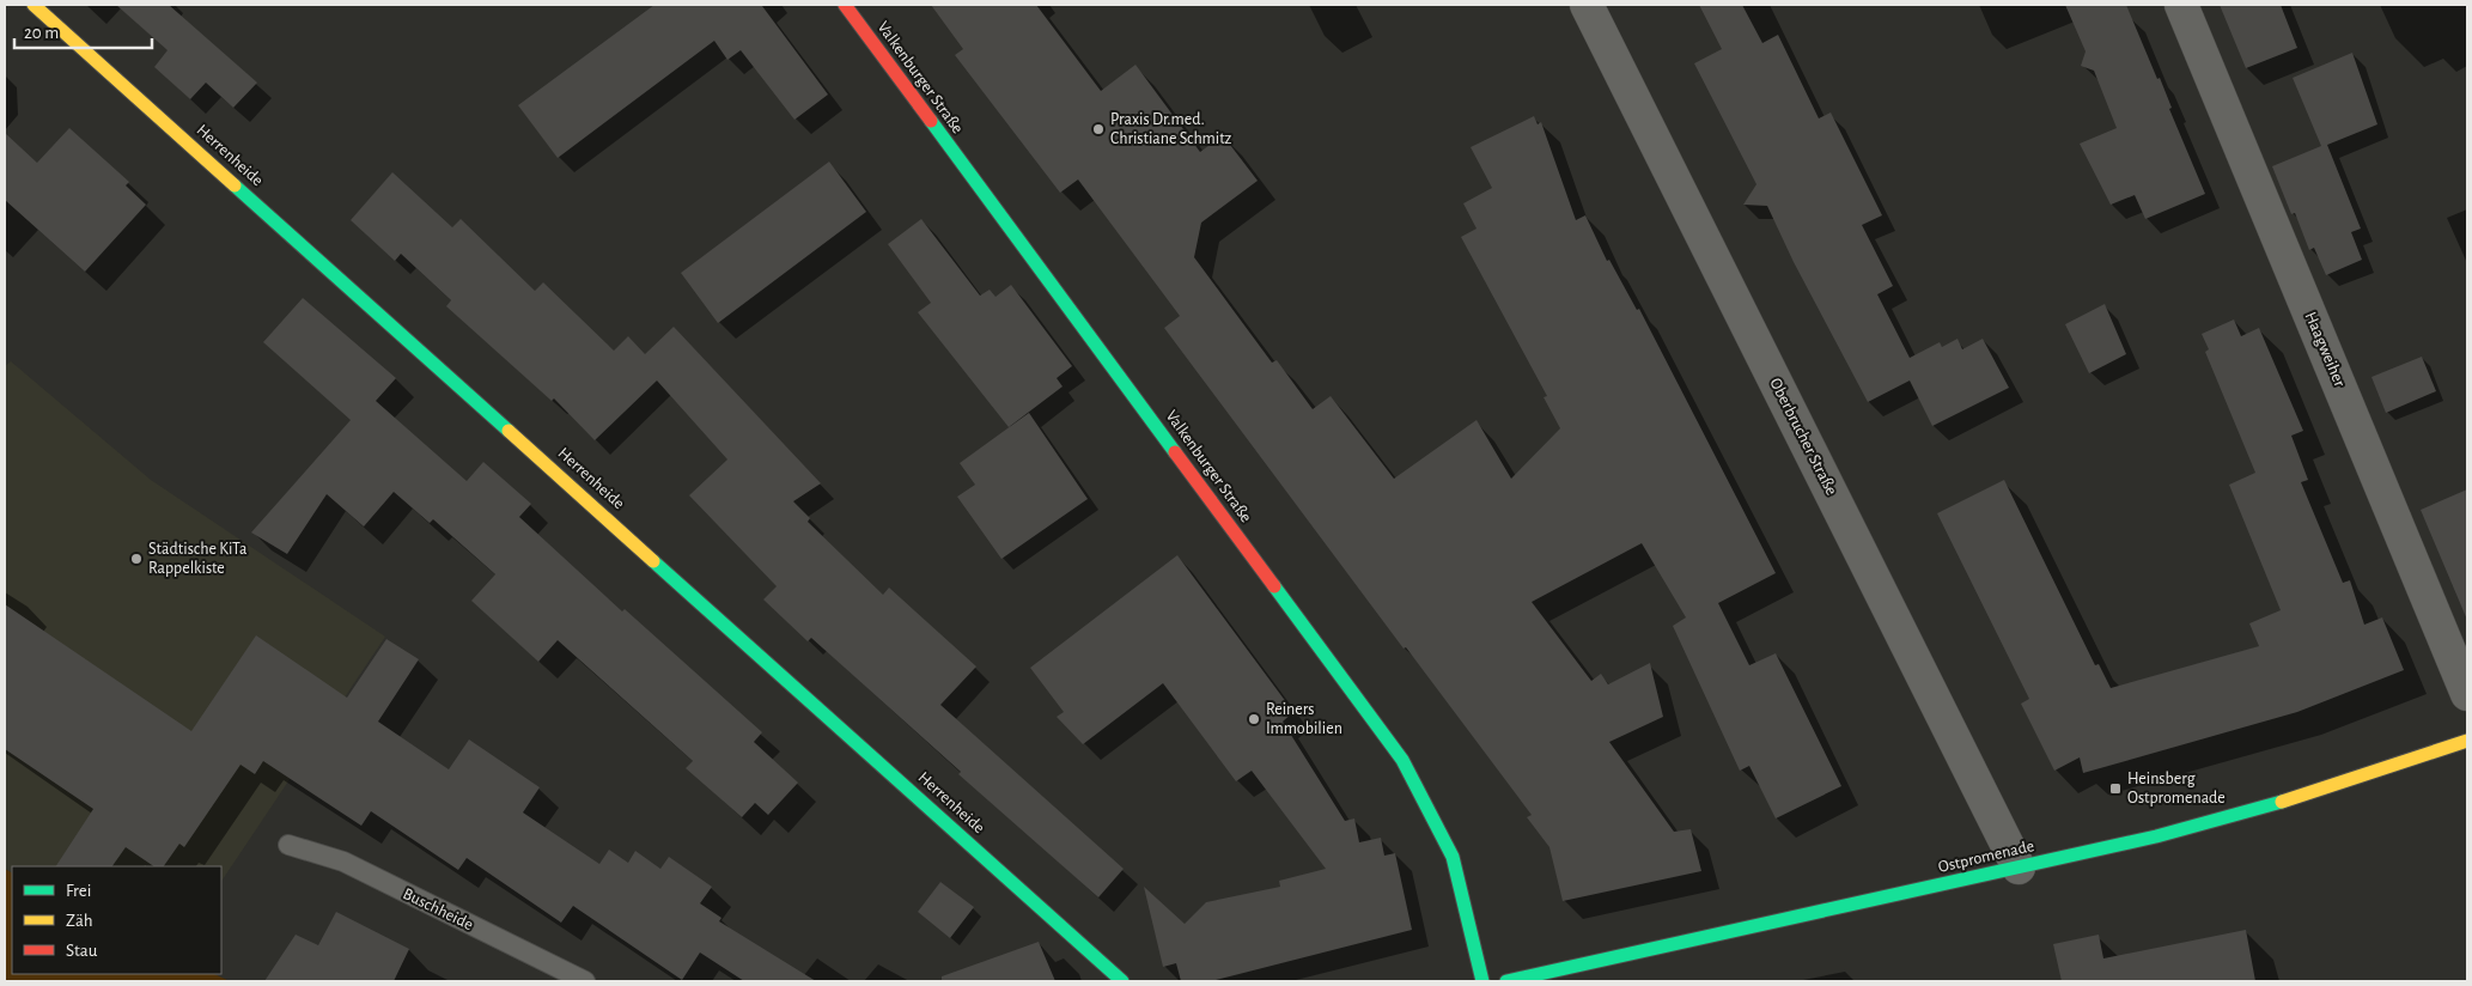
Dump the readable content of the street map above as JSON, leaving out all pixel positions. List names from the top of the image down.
{
  "streets": {
    "street": [
      "Valkenburger Straße",
      "Herrenheide",
      "Haagweiher",
      "Oberbrucher Straße",
      "Ostpromenade"
    ],
    "lane": ["Buschheide"]
  },
  "crossings": [
    ["Oberbrucher Straße", "Ostpromenade"]
  ],
  "places": {
    "other": ["Praxis Dr.med. Christiane Schmitz", "Städtische KiTa Rappelkiste", "Reiners Immobilien"],
    "transit": ["Heinsberg Ostpromenade"]
  },
  "legend": ["Frei", "Zäh", "Stau"],
  "scale_bar": "20 m"
}
